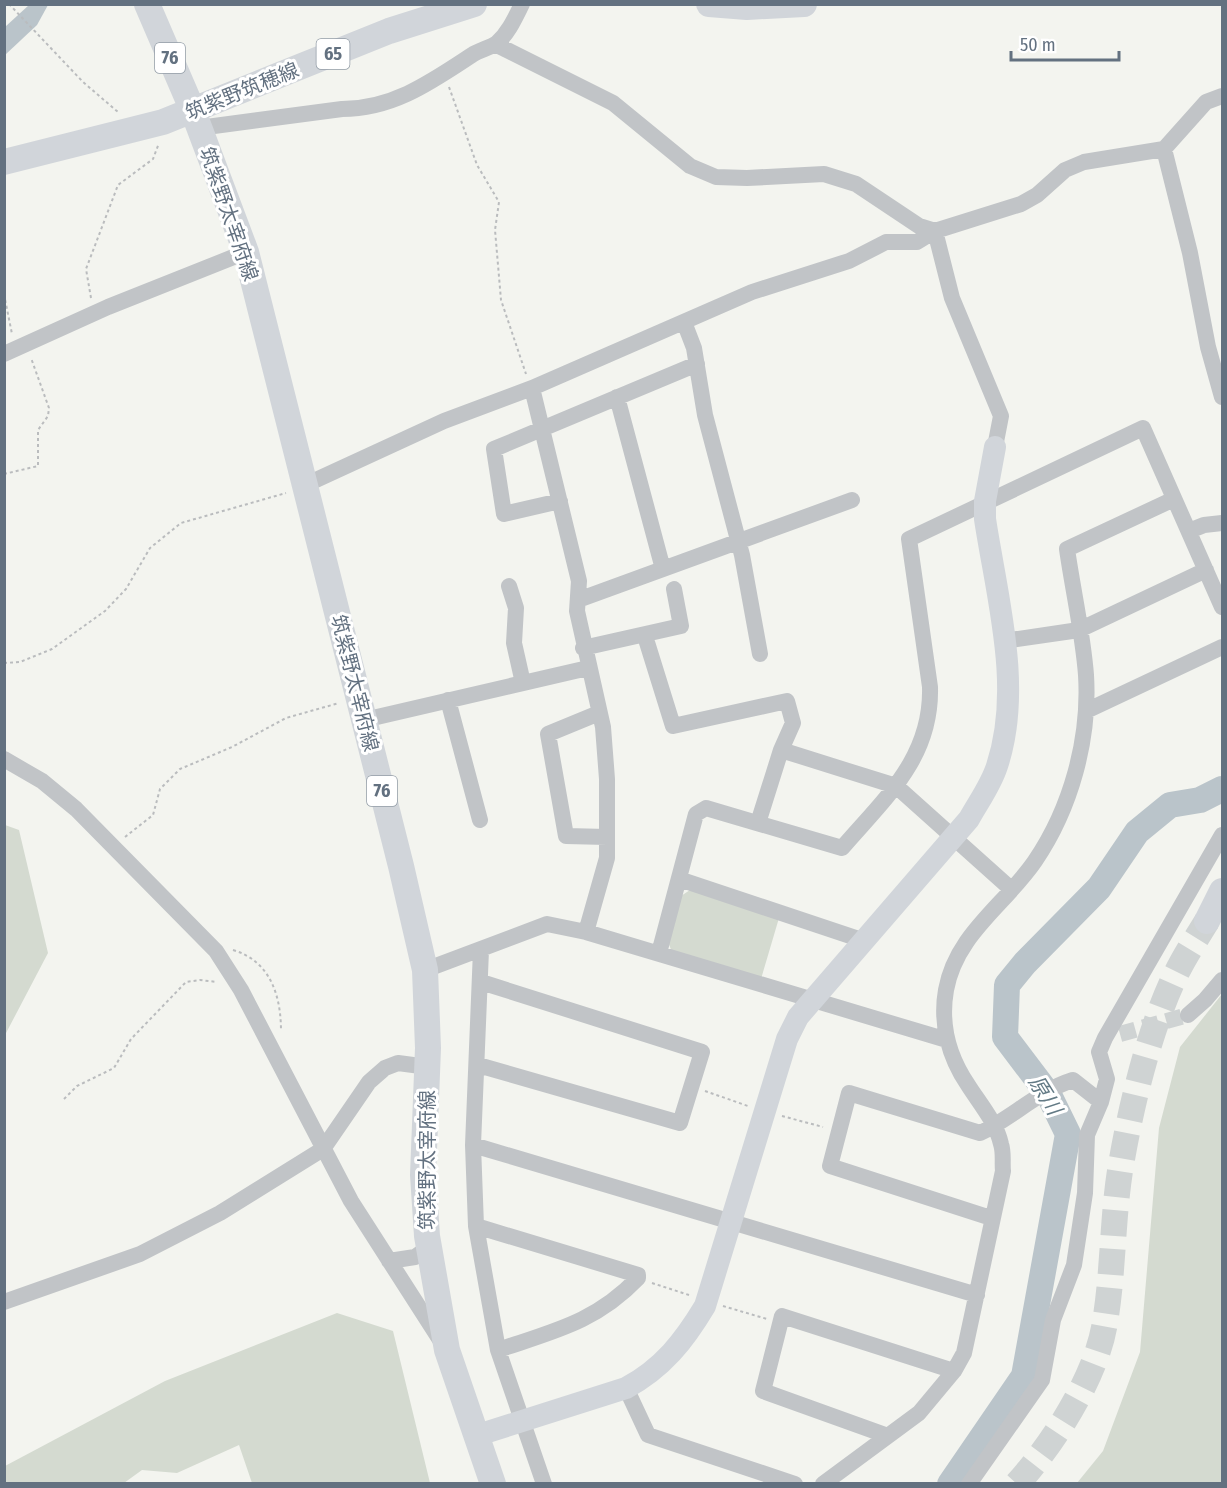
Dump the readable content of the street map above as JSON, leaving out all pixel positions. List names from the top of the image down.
{
  "streets": {
    "main road": [
      "65",
      "76",
      "筑紫野筑穂線",
      "筑紫野太宰府線"
    ]
  },
  "crossings": [
    ["筑紫野筑穂線", "筑紫野太宰府線"]
  ],
  "water": ["原川"],
  "scale_bar": "50 m"
}
